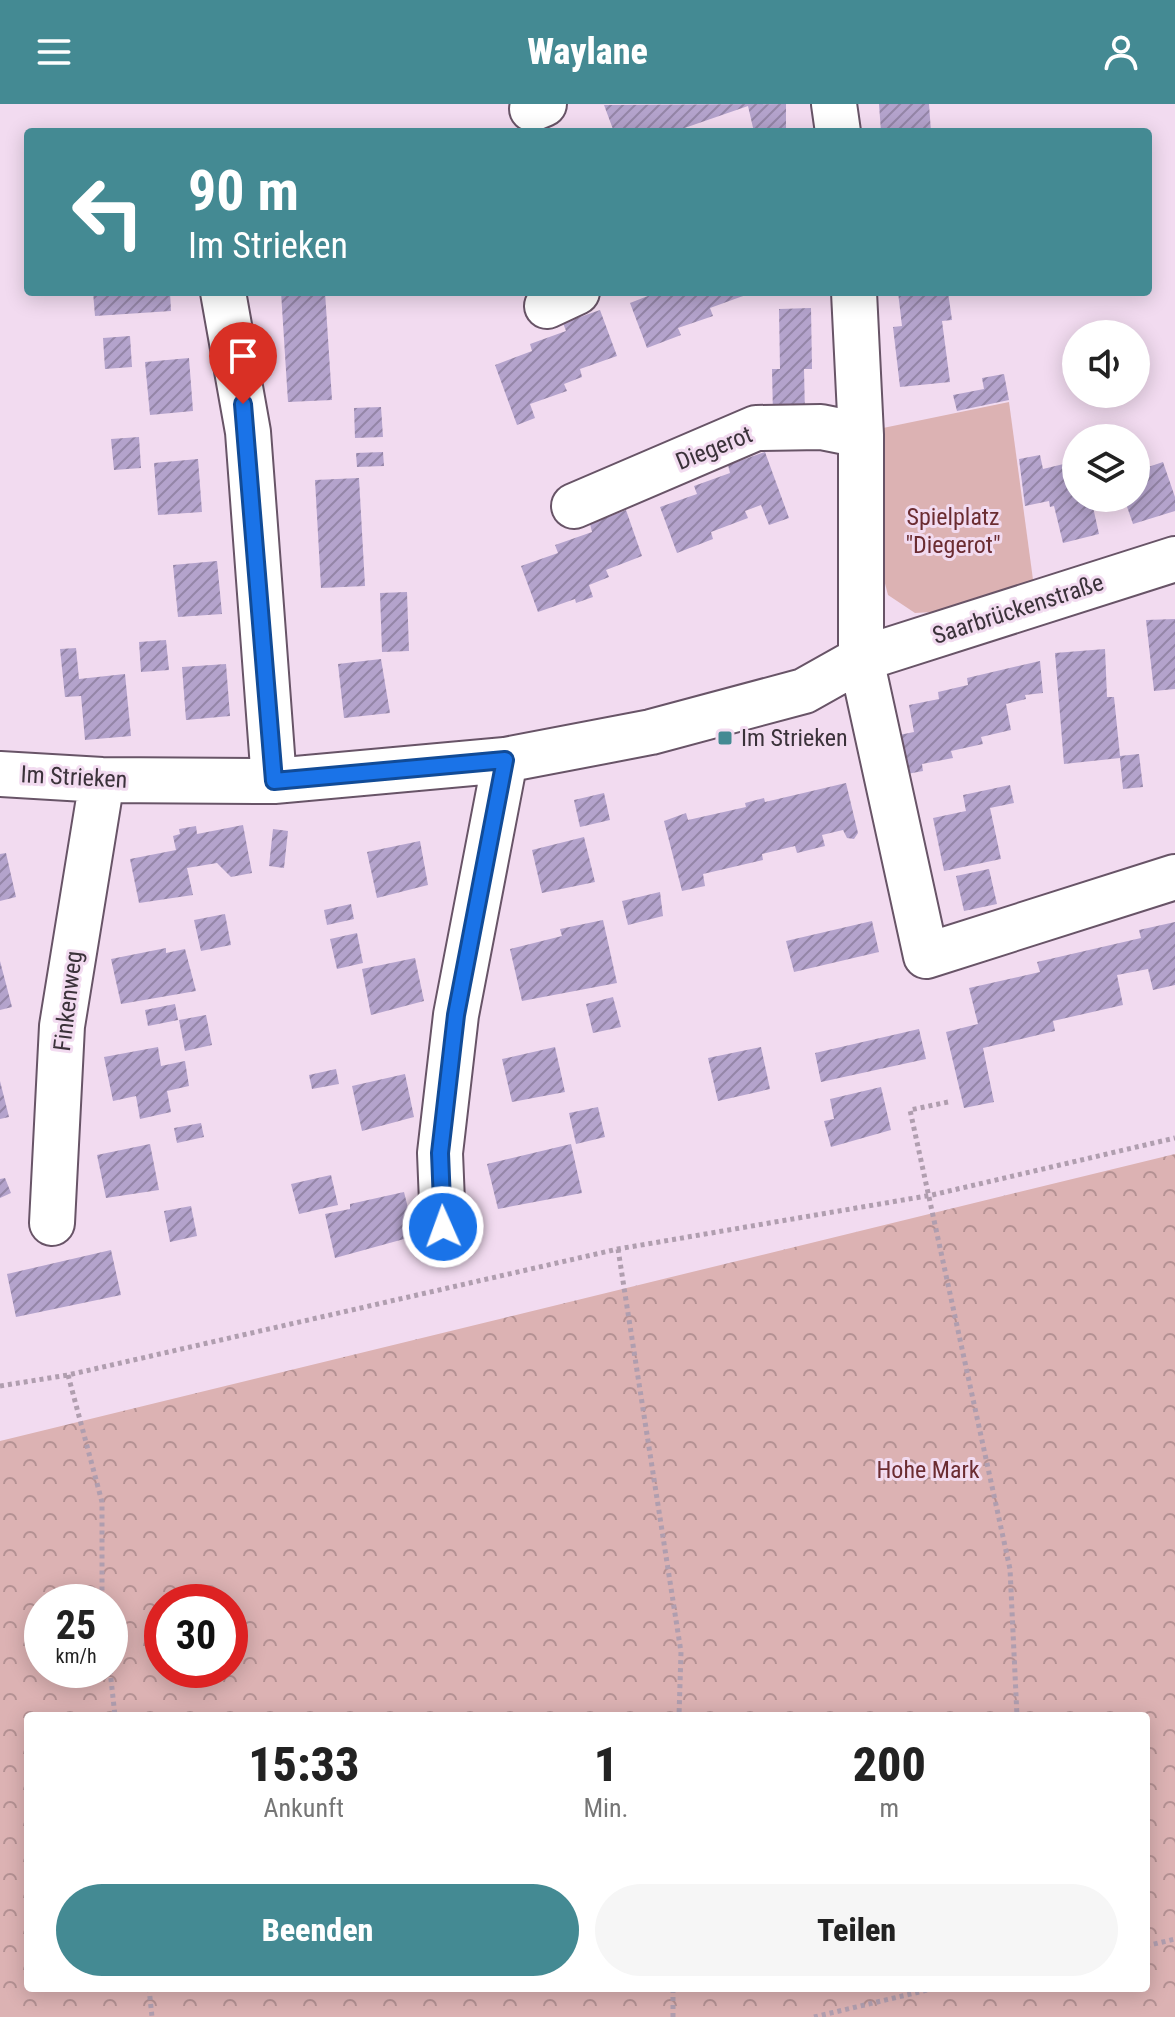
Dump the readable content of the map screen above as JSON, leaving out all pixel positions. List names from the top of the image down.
{
  "streets": {
    "street": [
      "Diegerot",
      "Saarbrückenstraße",
      "Im Strieken",
      "Finkenweg"
    ]
  },
  "crossings": [
    ["Saarbrückenstraße", "Im Strieken"],
    ["Im Strieken", "Finkenweg"]
  ],
  "parks": ["Spielplatz \"Diegerot\"", "Hohe Mark"],
  "places": {
    "transit": ["Im Strieken"]
  },
  "page": {
    "header": "Waylane",
    "turn": ["90 m", "Im Strieken"],
    "speed": "25 km/h",
    "limit": "30",
    "eta": [
      "15:33",
      "Ankunft",
      "1",
      "Min.",
      "200",
      "m"
    ],
    "buttons": ["Beenden", "Teilen"]
  }
}
